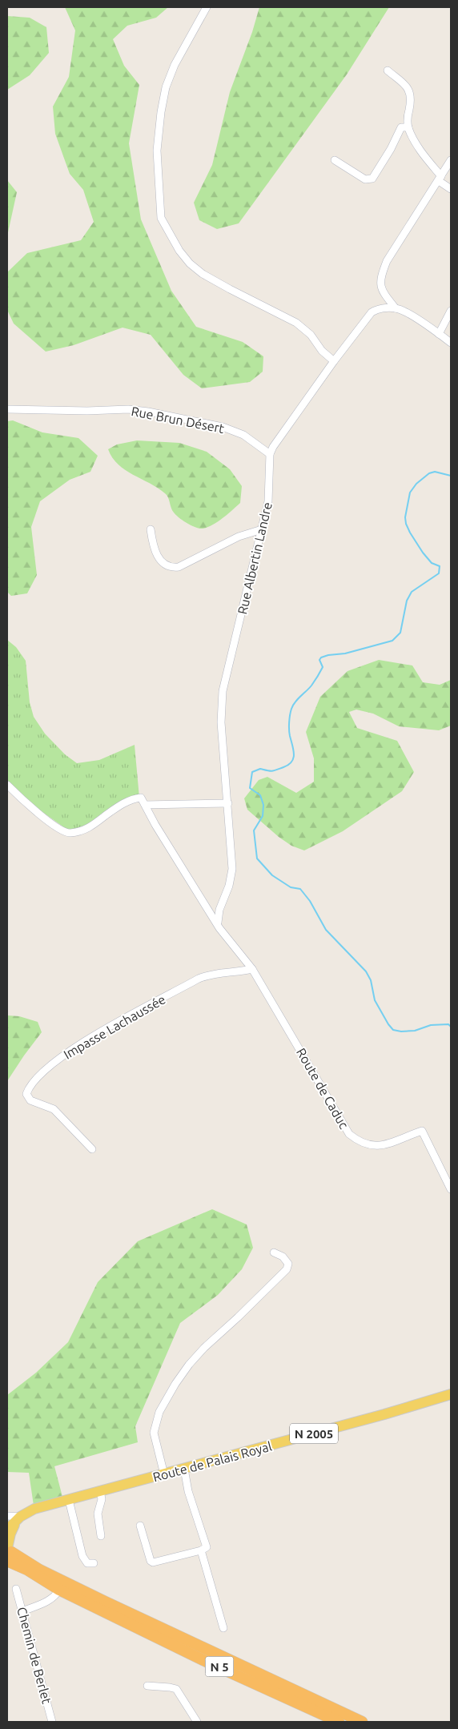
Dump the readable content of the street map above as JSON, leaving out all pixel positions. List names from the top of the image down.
{
  "streets": {
    "highway": ["N 5"],
    "main road": ["N 2005", "Route de Palais Royal"],
    "street": [
      "Rue Brun Désert",
      "Rue Albertin Landre",
      "Impasse Lachaussée",
      "Route de Caduc",
      "Chemin de Berlet"
    ]
  },
  "crossings": [
    ["Rue Brun Désert", "Rue Albertin Landre"],
    ["Rue Albertin Landre", "Route de Caduc"],
    ["Impasse Lachaussée", "Route de Caduc"]
  ]
}
